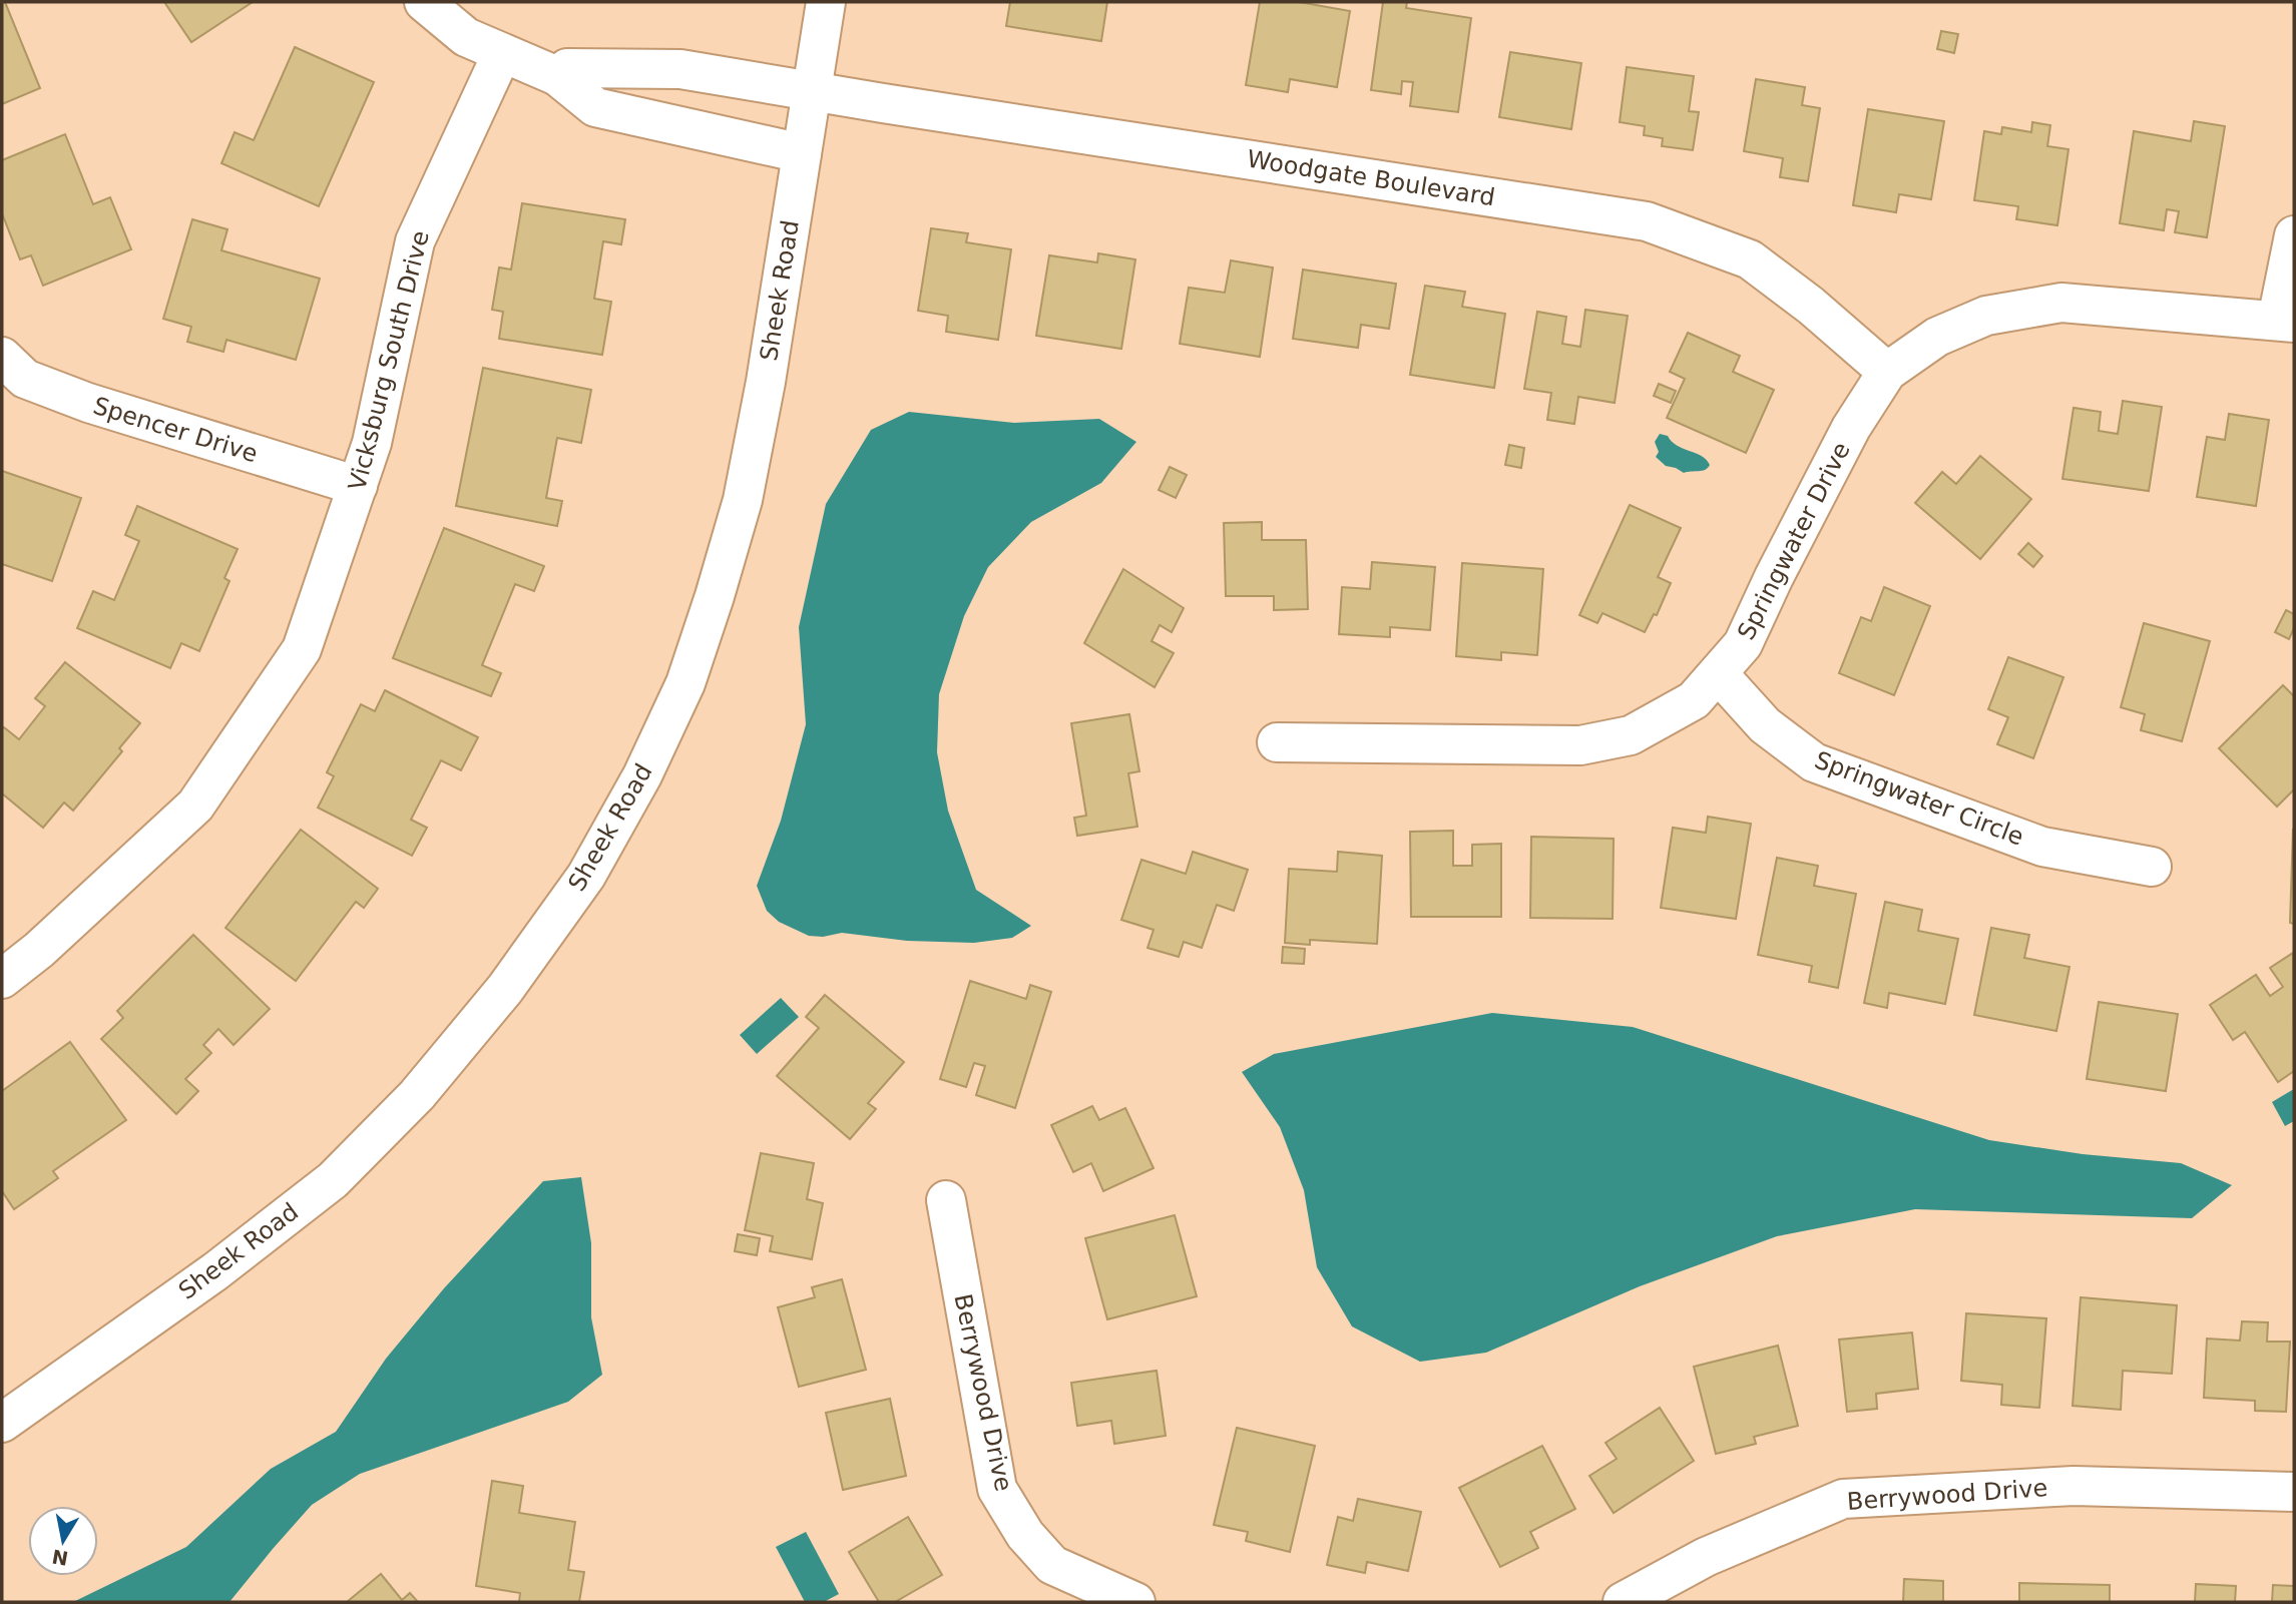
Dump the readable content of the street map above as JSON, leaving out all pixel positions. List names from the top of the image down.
{
  "streets": {
    "street": [
      "Woodgate Boulevard",
      "Sheek Road",
      "Vicksburg South Drive",
      "Spencer Drive",
      "Springwater Drive",
      "Springwater Circle",
      "Berrywood Drive"
    ]
  },
  "crossings": [
    ["Woodgate Boulevard", "Sheek Road"],
    ["Woodgate Boulevard", "Springwater Drive"],
    ["Vicksburg South Drive", "Spencer Drive"],
    ["Springwater Drive", "Springwater Circle"]
  ],
  "north": "bottom"
}
